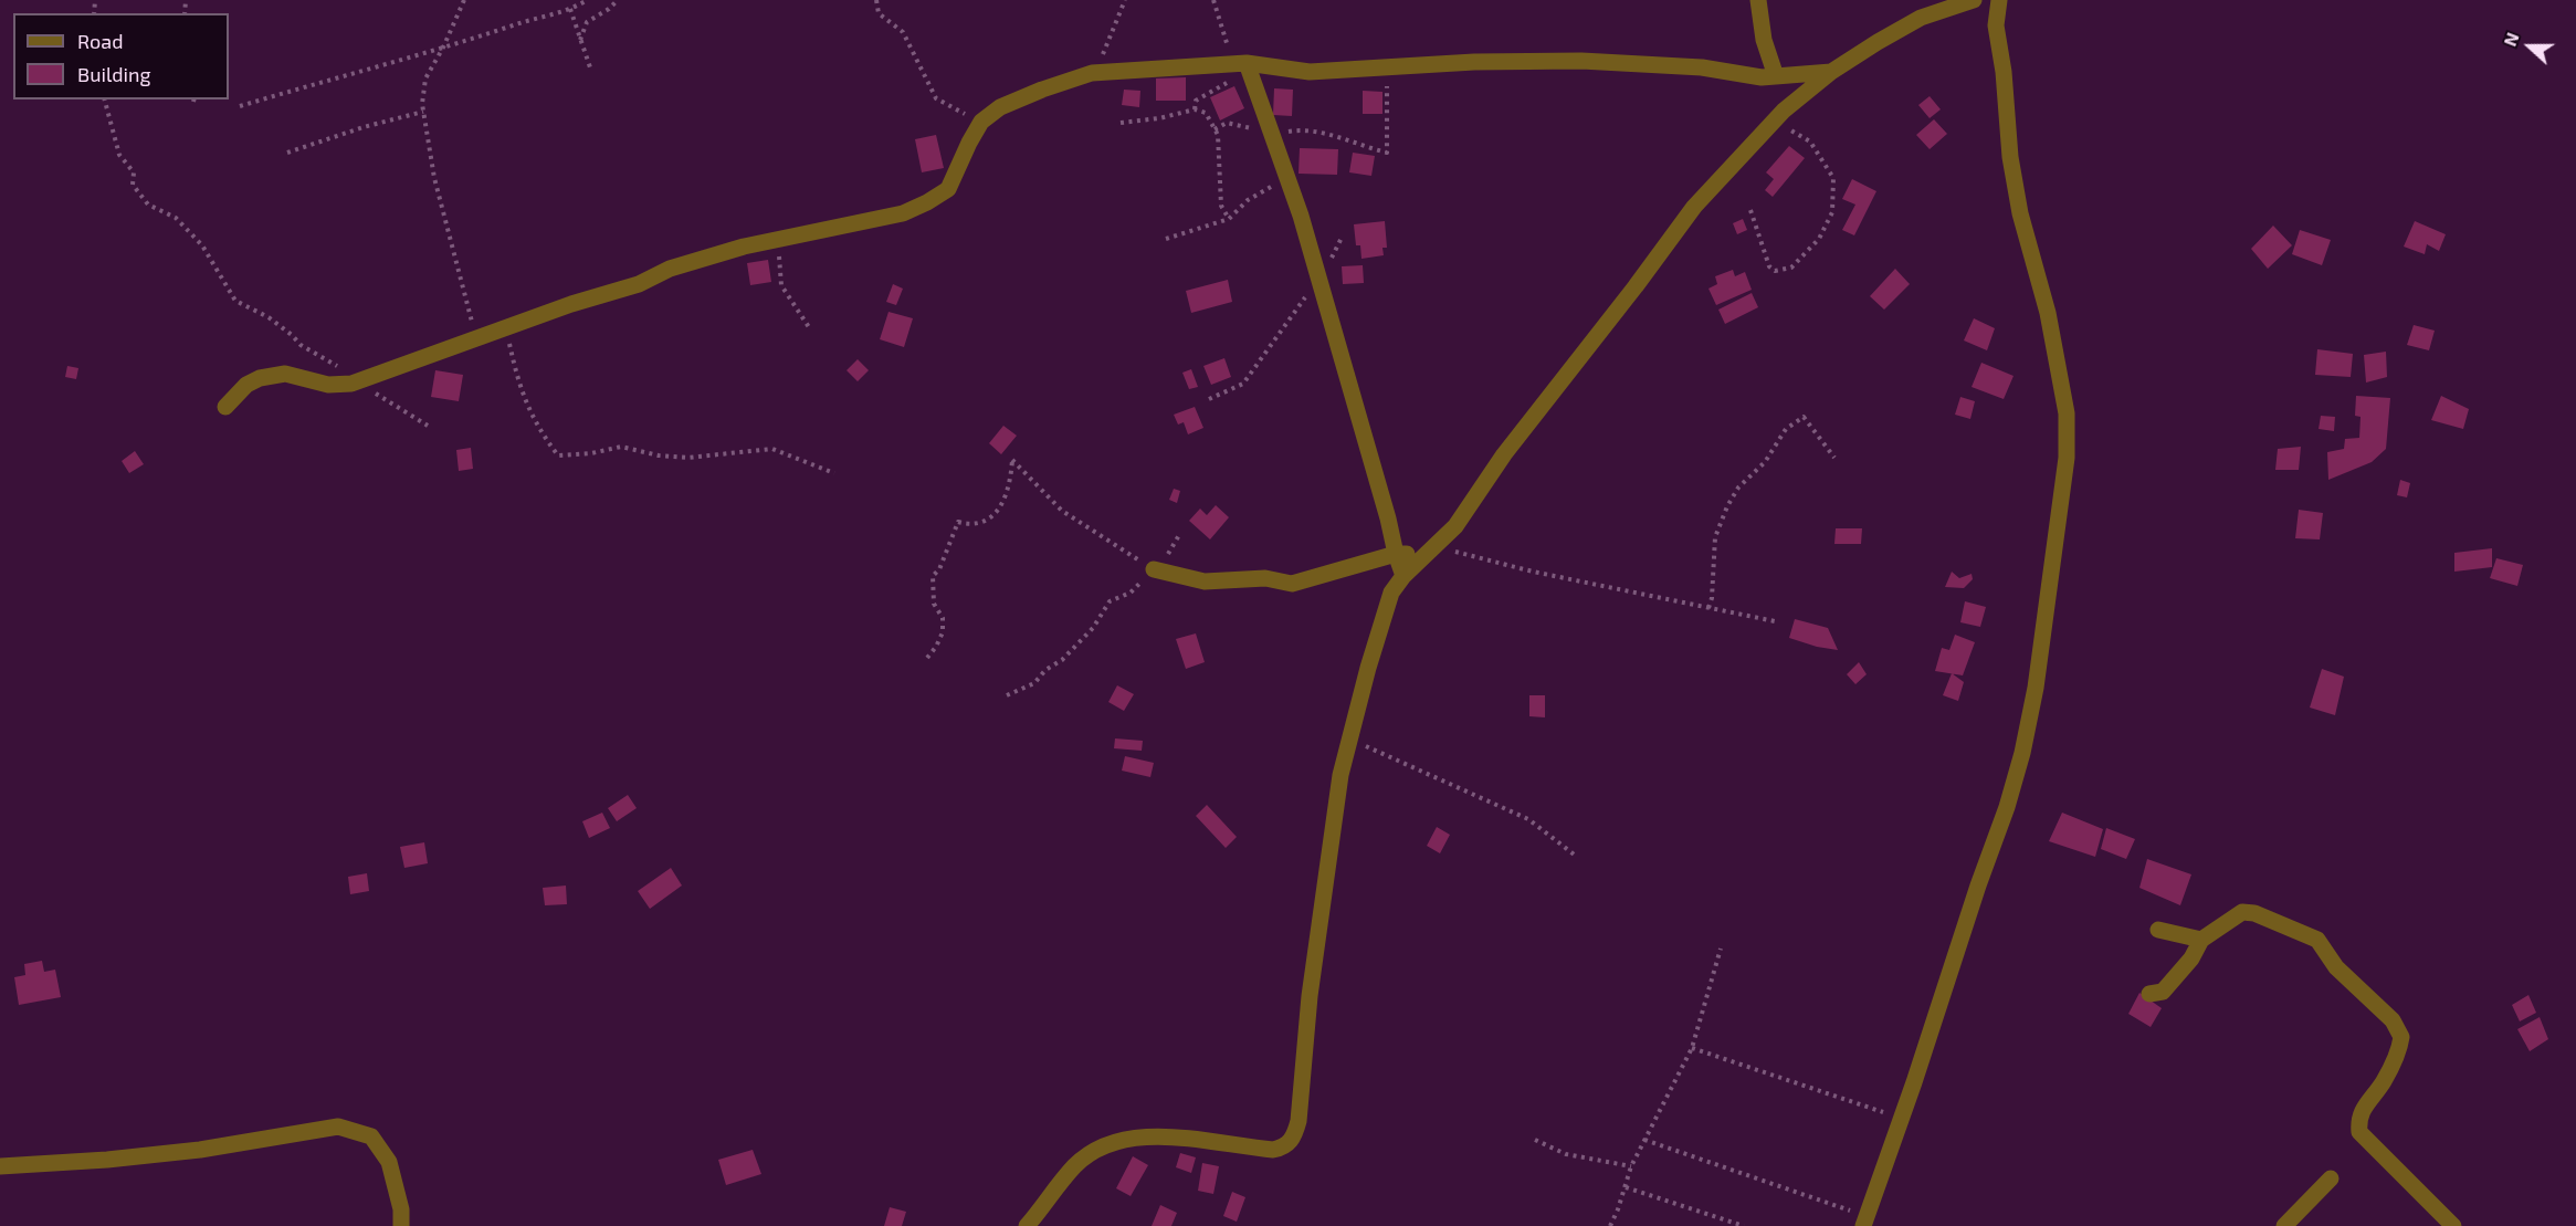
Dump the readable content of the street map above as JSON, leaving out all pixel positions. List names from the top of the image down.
{
  "legend": ["Road", "Building"],
  "north": "left"
}
